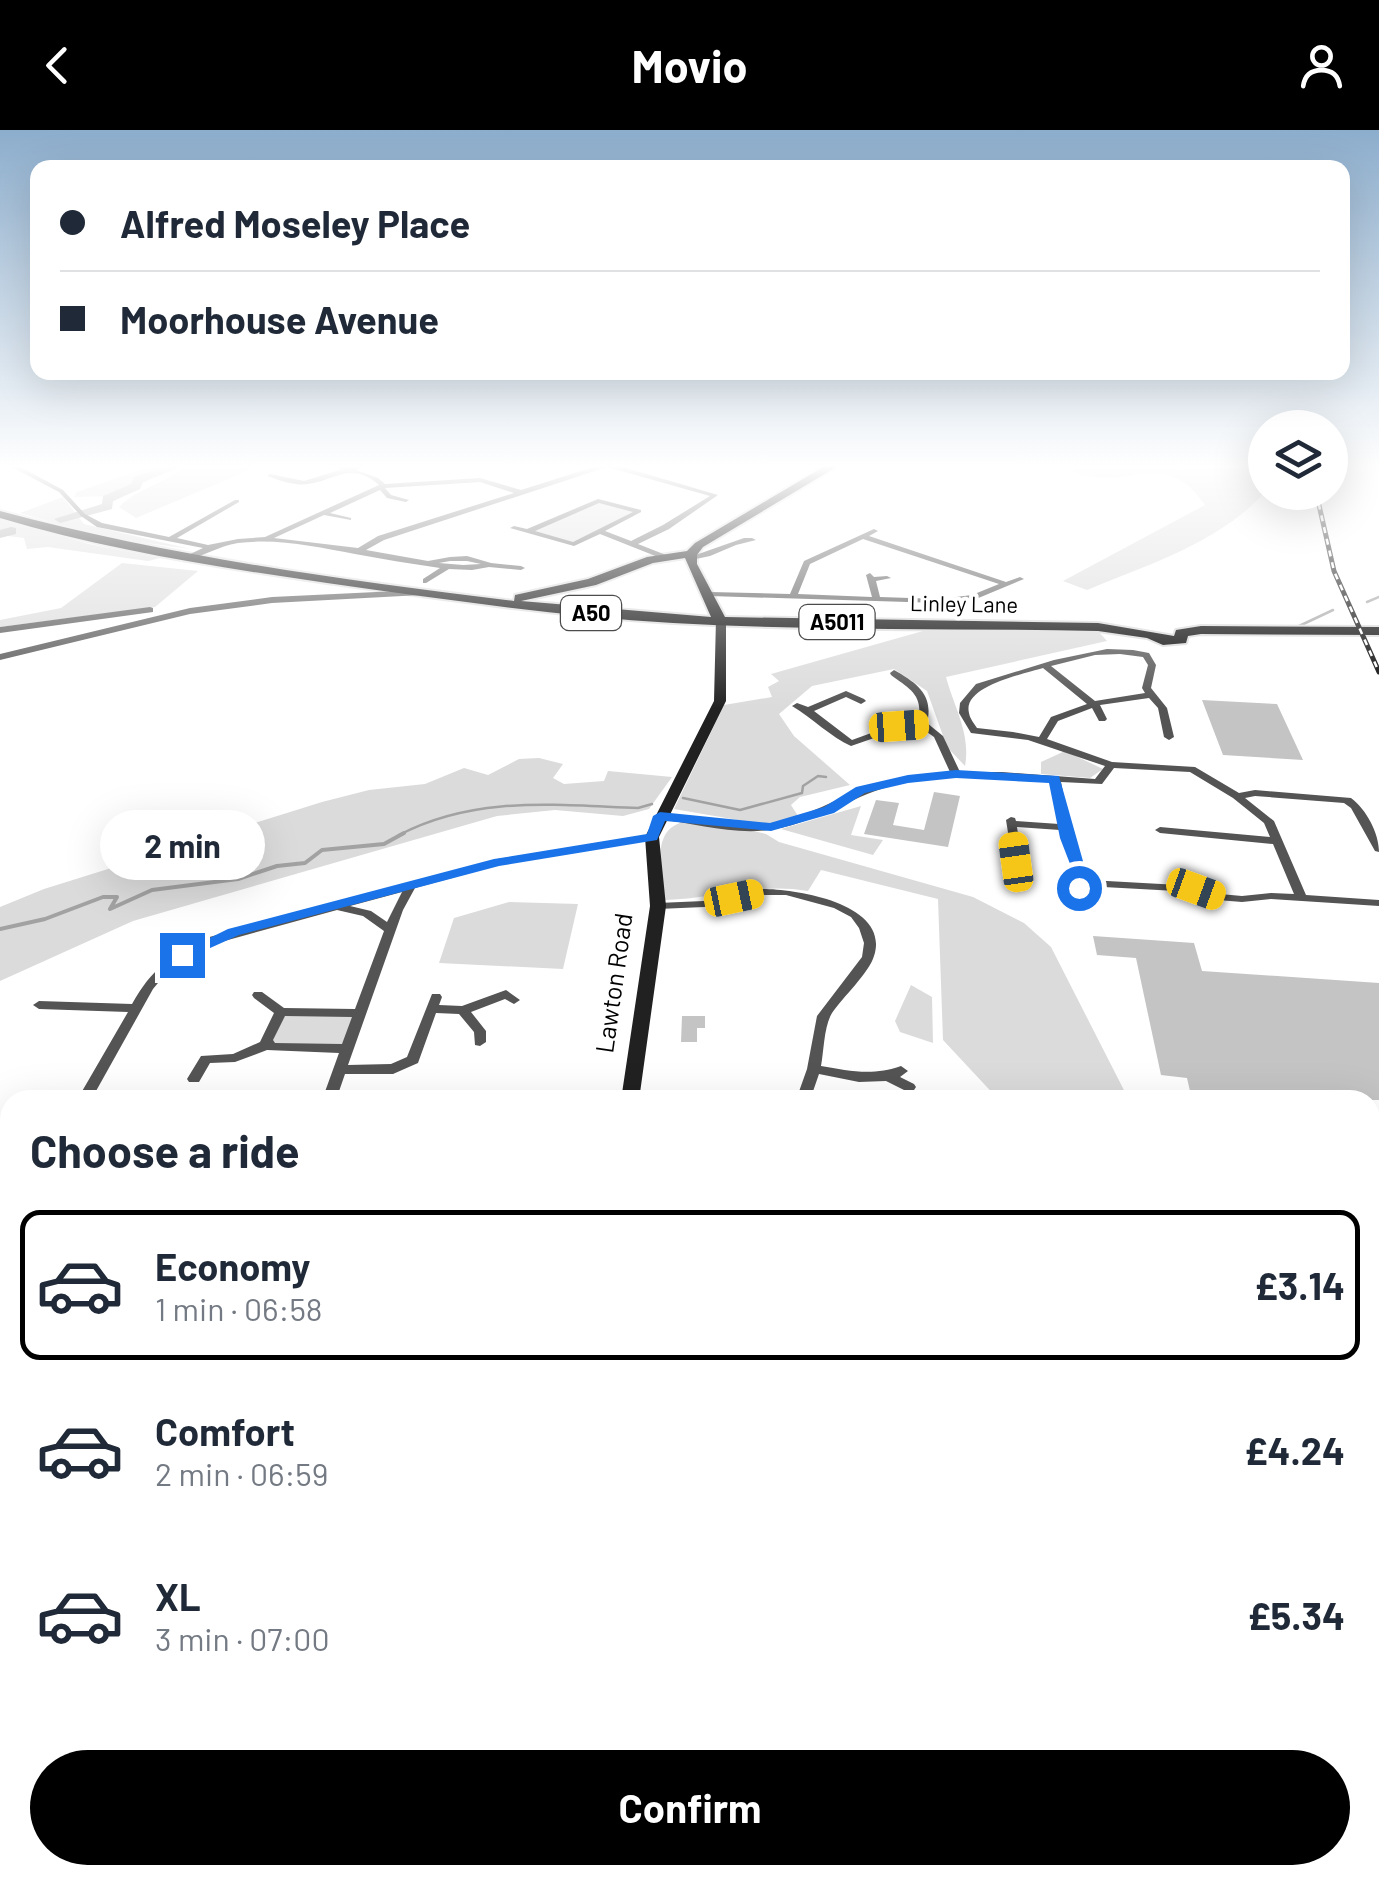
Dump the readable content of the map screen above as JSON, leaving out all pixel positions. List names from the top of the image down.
{
  "streets": {
    "main road": [
      "Linley Lane",
      "A50",
      "A5011",
      "Lawton Road"
    ]
  },
  "crossings": [
    ["Linley Lane", "A50"],
    ["Linley Lane", "Lawton Road"]
  ],
  "page": {
    "header": "Movio",
    "banner": ["Alfred Moseley Place", "Moorhouse Avenue"],
    "bubble": "2 min",
    "heading": "Choose a ride",
    "list": [
      {
        "name": "Economy",
        "note": "1 min · 06:58",
        "value": "£3.14"
      },
      {
        "name": "Comfort",
        "note": "2 min · 06:59",
        "value": "£4.24"
      },
      {
        "name": "XL",
        "note": "3 min · 07:00",
        "value": "£5.34"
      }
    ],
    "buttons": "Confirm"
  }
}
